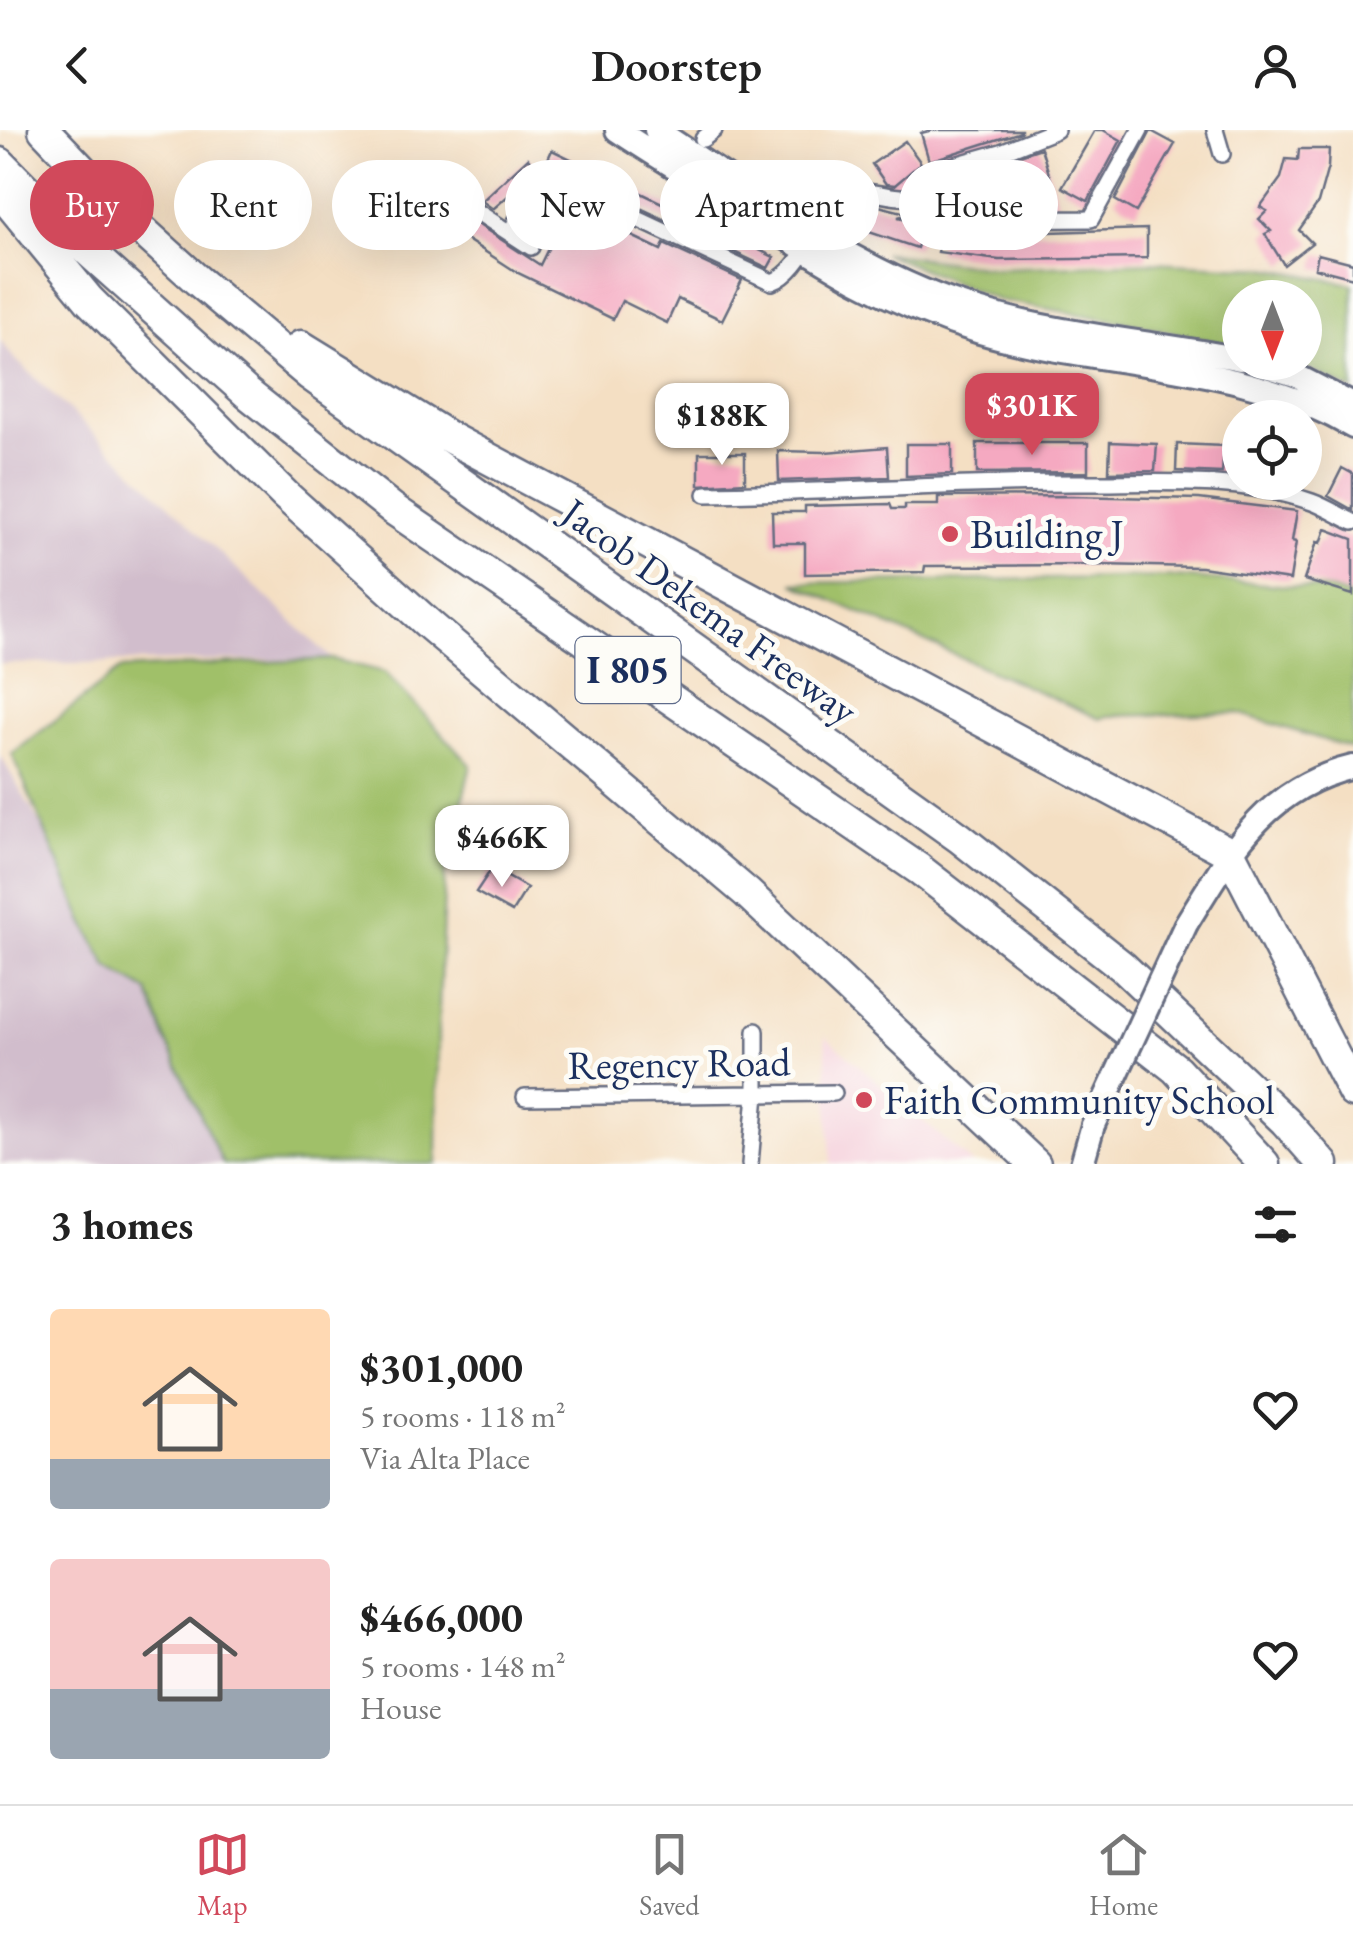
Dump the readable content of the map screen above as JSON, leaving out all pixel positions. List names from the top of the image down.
{
  "streets": {
    "highway": ["Jacob Dekema Freeway", "I 805"],
    "street": ["Regency Road"]
  },
  "places": ["Building J", "Faith Community School"],
  "north": "bottom",
  "page": {
    "header": "Doorstep",
    "chip": [
      "Buy",
      "Rent",
      "Filters",
      "New",
      "Apartment",
      "House"
    ],
    "price": ["$301K", "$188K", "$466K"],
    "heading": "3 homes",
    "list": [
      {
        "name": "$301,000",
        "note": "5 rooms · 118 m² · Via Alta Place"
      },
      {
        "name": "$466,000",
        "note": "5 rooms · 148 m² · House"
      }
    ],
    "tabs": ["Map", "Saved", "Home"]
  }
}
